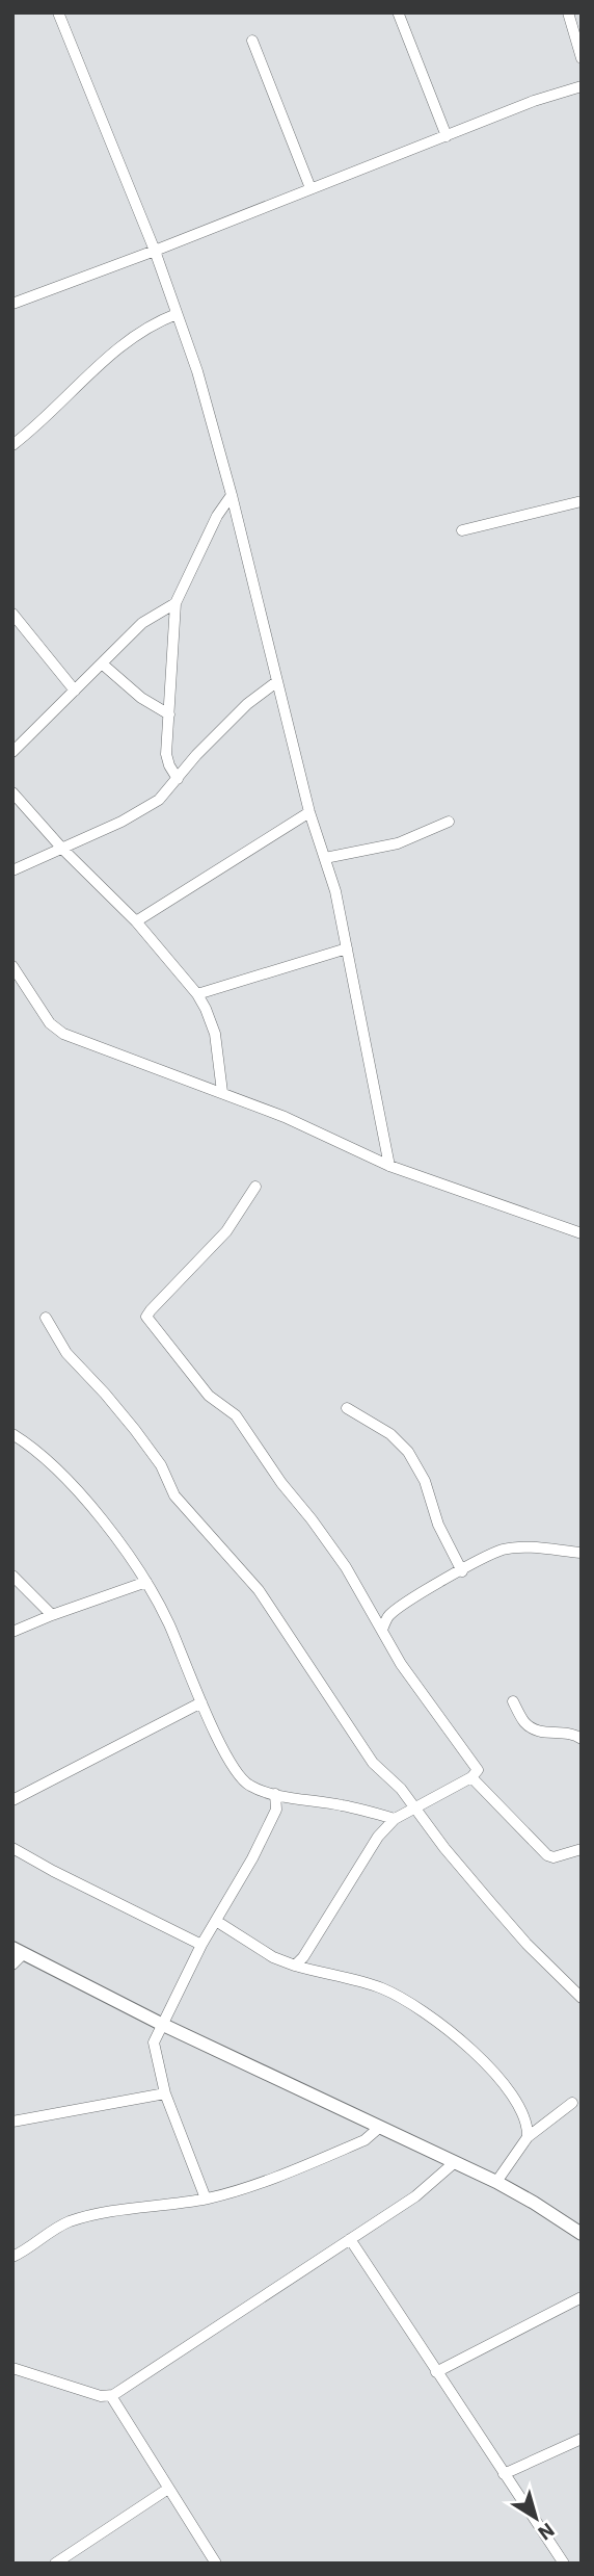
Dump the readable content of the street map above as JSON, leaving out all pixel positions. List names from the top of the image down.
{
  "north": "bottom right"
}
